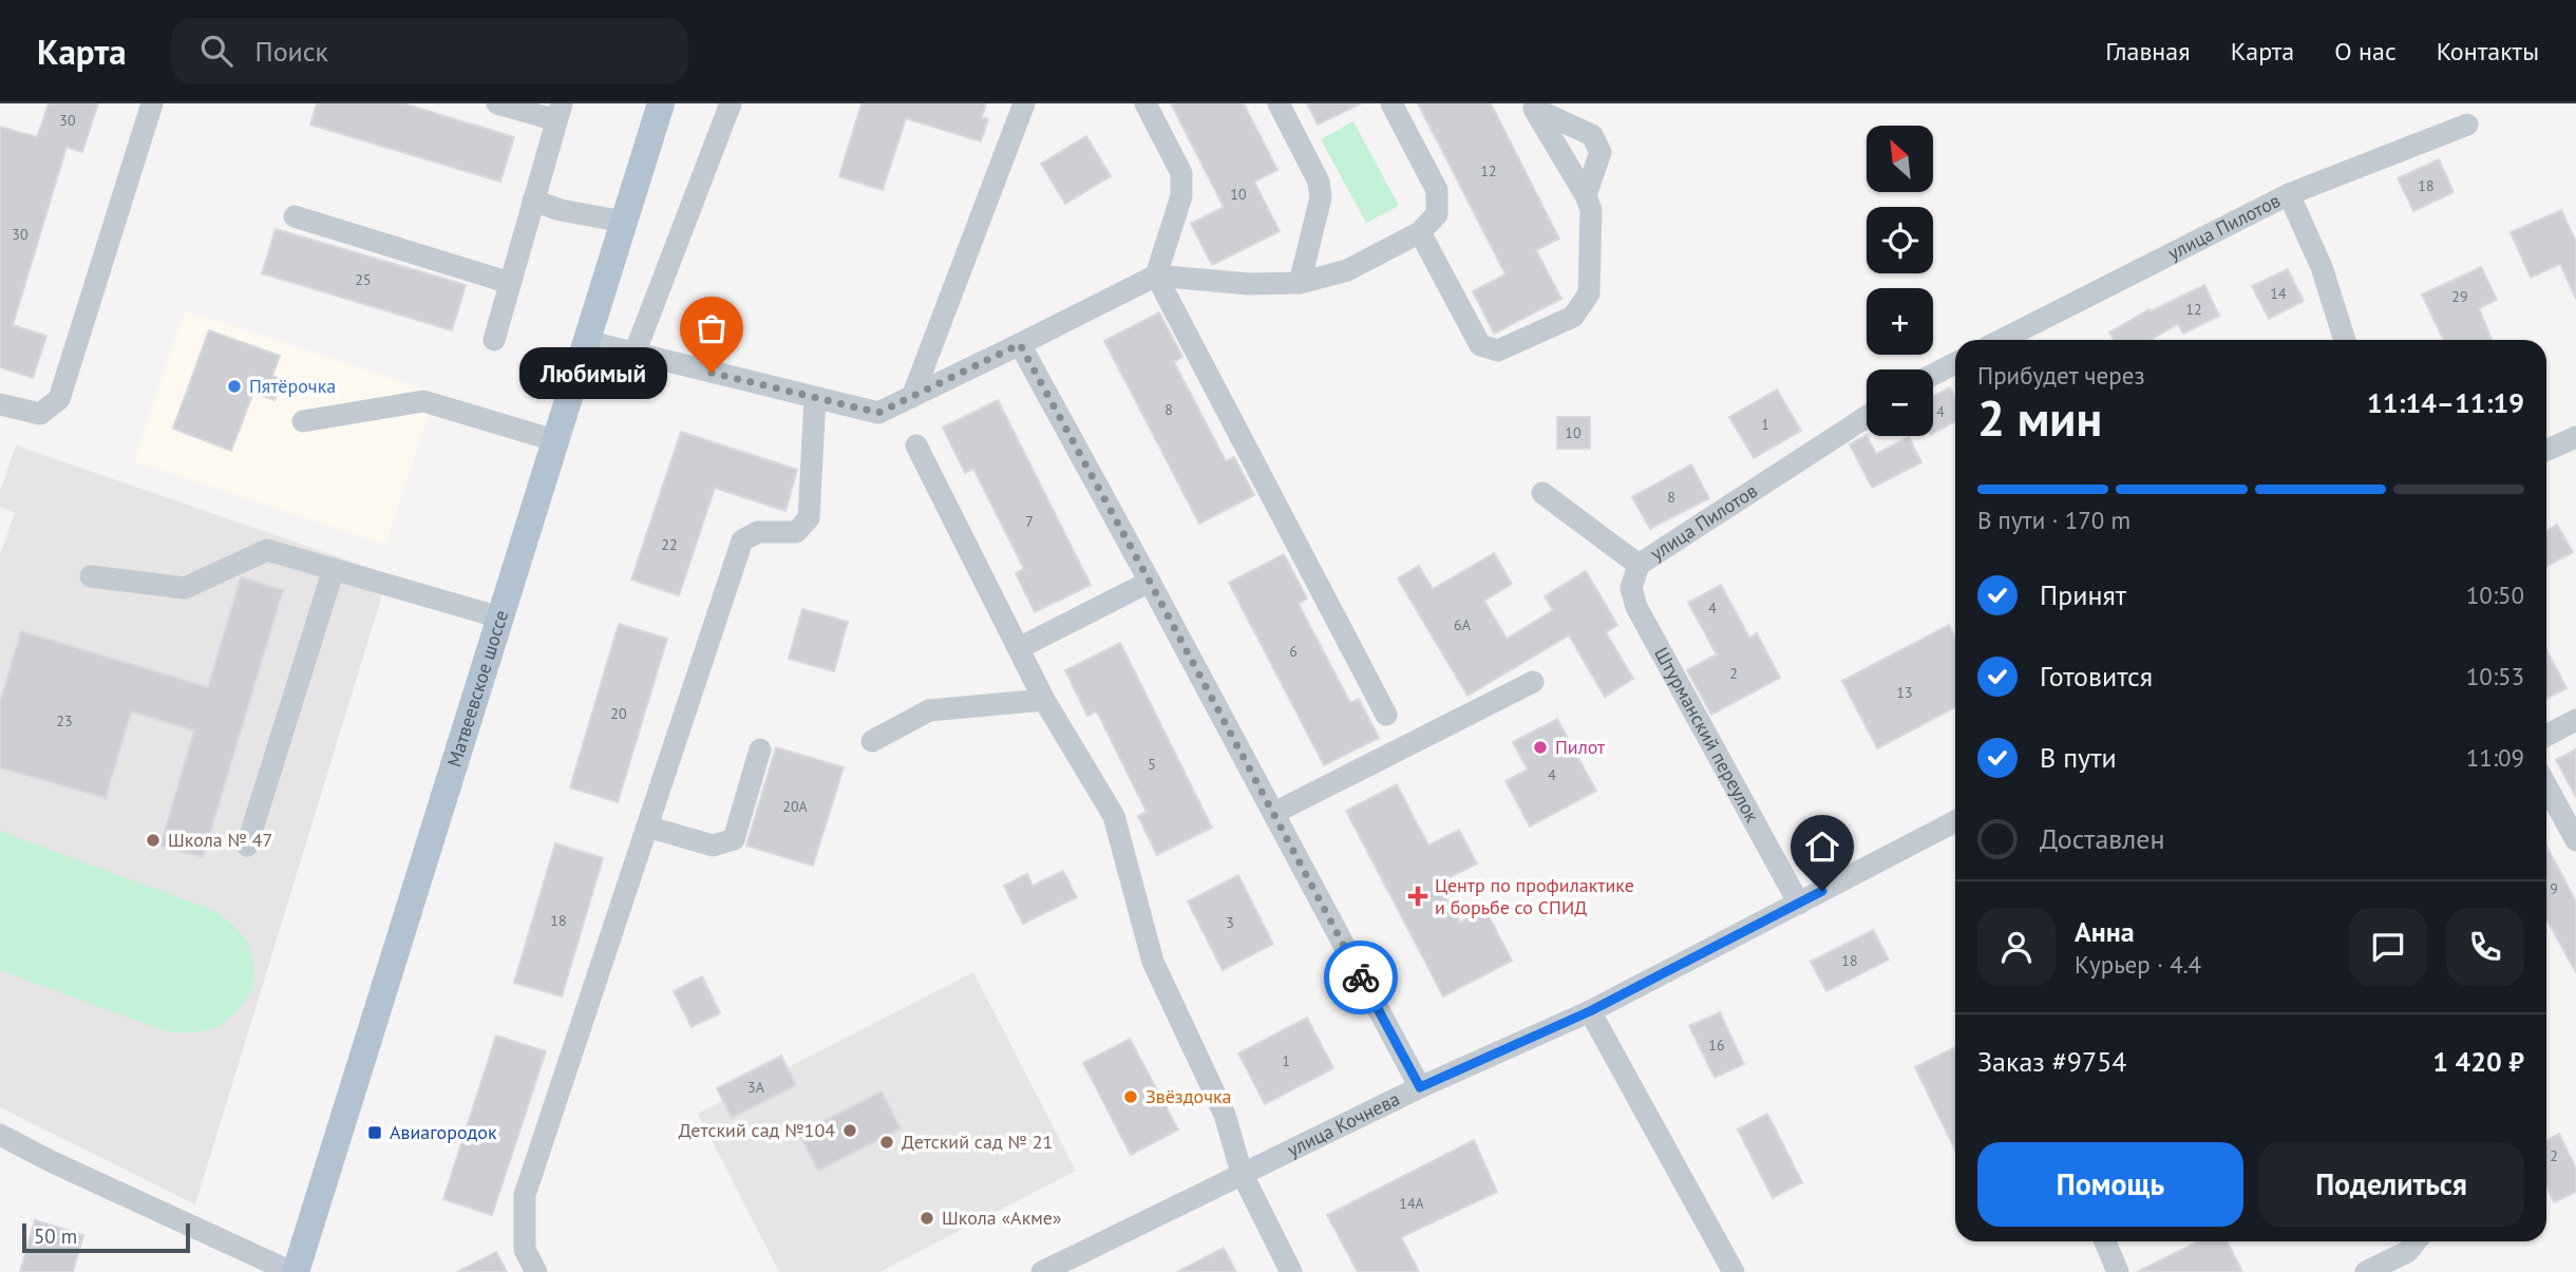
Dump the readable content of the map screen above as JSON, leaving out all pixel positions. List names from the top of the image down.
{
  "streets": {
    "main road": ["Матвеевское шоссе"],
    "street": ["улица Пилотов", "Штурманский переулок", "улица Кочнева"]
  },
  "crossings": [
    ["улица Пилотов", "Штурманский переулок"],
    ["Штурманский переулок", "улица Кочнева"]
  ],
  "places": {
    "other": [
      "Любимый",
      "Пятёрочка",
      "Пилот",
      "Школа № 47",
      "Звёздочка",
      "Детский сад №104",
      "Детский сад № 21",
      "Школа «Акме»"
    ],
    "health": ["Центр по профилактике и борьбе со СПИД"],
    "transit": ["Авиагородок"]
  },
  "house_numbers": [
    "30",
    "12",
    "18",
    "10",
    "30",
    "25",
    "14",
    "29",
    "12",
    "8",
    "4",
    "1",
    "10",
    "8",
    "7",
    "22",
    "4",
    "6А",
    "6",
    "2",
    "13",
    "20",
    "23",
    "5",
    "4",
    "20А",
    "9",
    "18",
    "3",
    "18",
    "16",
    "1",
    "3А",
    "2",
    "14А"
  ],
  "scale_bar": "50 m",
  "north": "top left",
  "page": {
    "header": "Карта",
    "search": "Поиск",
    "nav": [
      "Главная",
      "Карта",
      "О нас",
      "Контакты"
    ],
    "map_buttons": ["+", "−"],
    "heading": ["2 мин", "Прибудет через", "11:14–11:19"],
    "panel": [
      "Анна",
      "Курьер · 4.4",
      "Заказ #9754",
      "1 420 ₽"
    ],
    "bubble": "Любимый",
    "bar": "В пути · 170 m",
    "list": [
      ["Принят", "10:50"],
      ["Готовится", "10:53"],
      ["В пути", "11:09"],
      "Доставлен"
    ],
    "buttons": ["Помощь", "Поделиться"],
    "scale": "50 m"
  }
}
